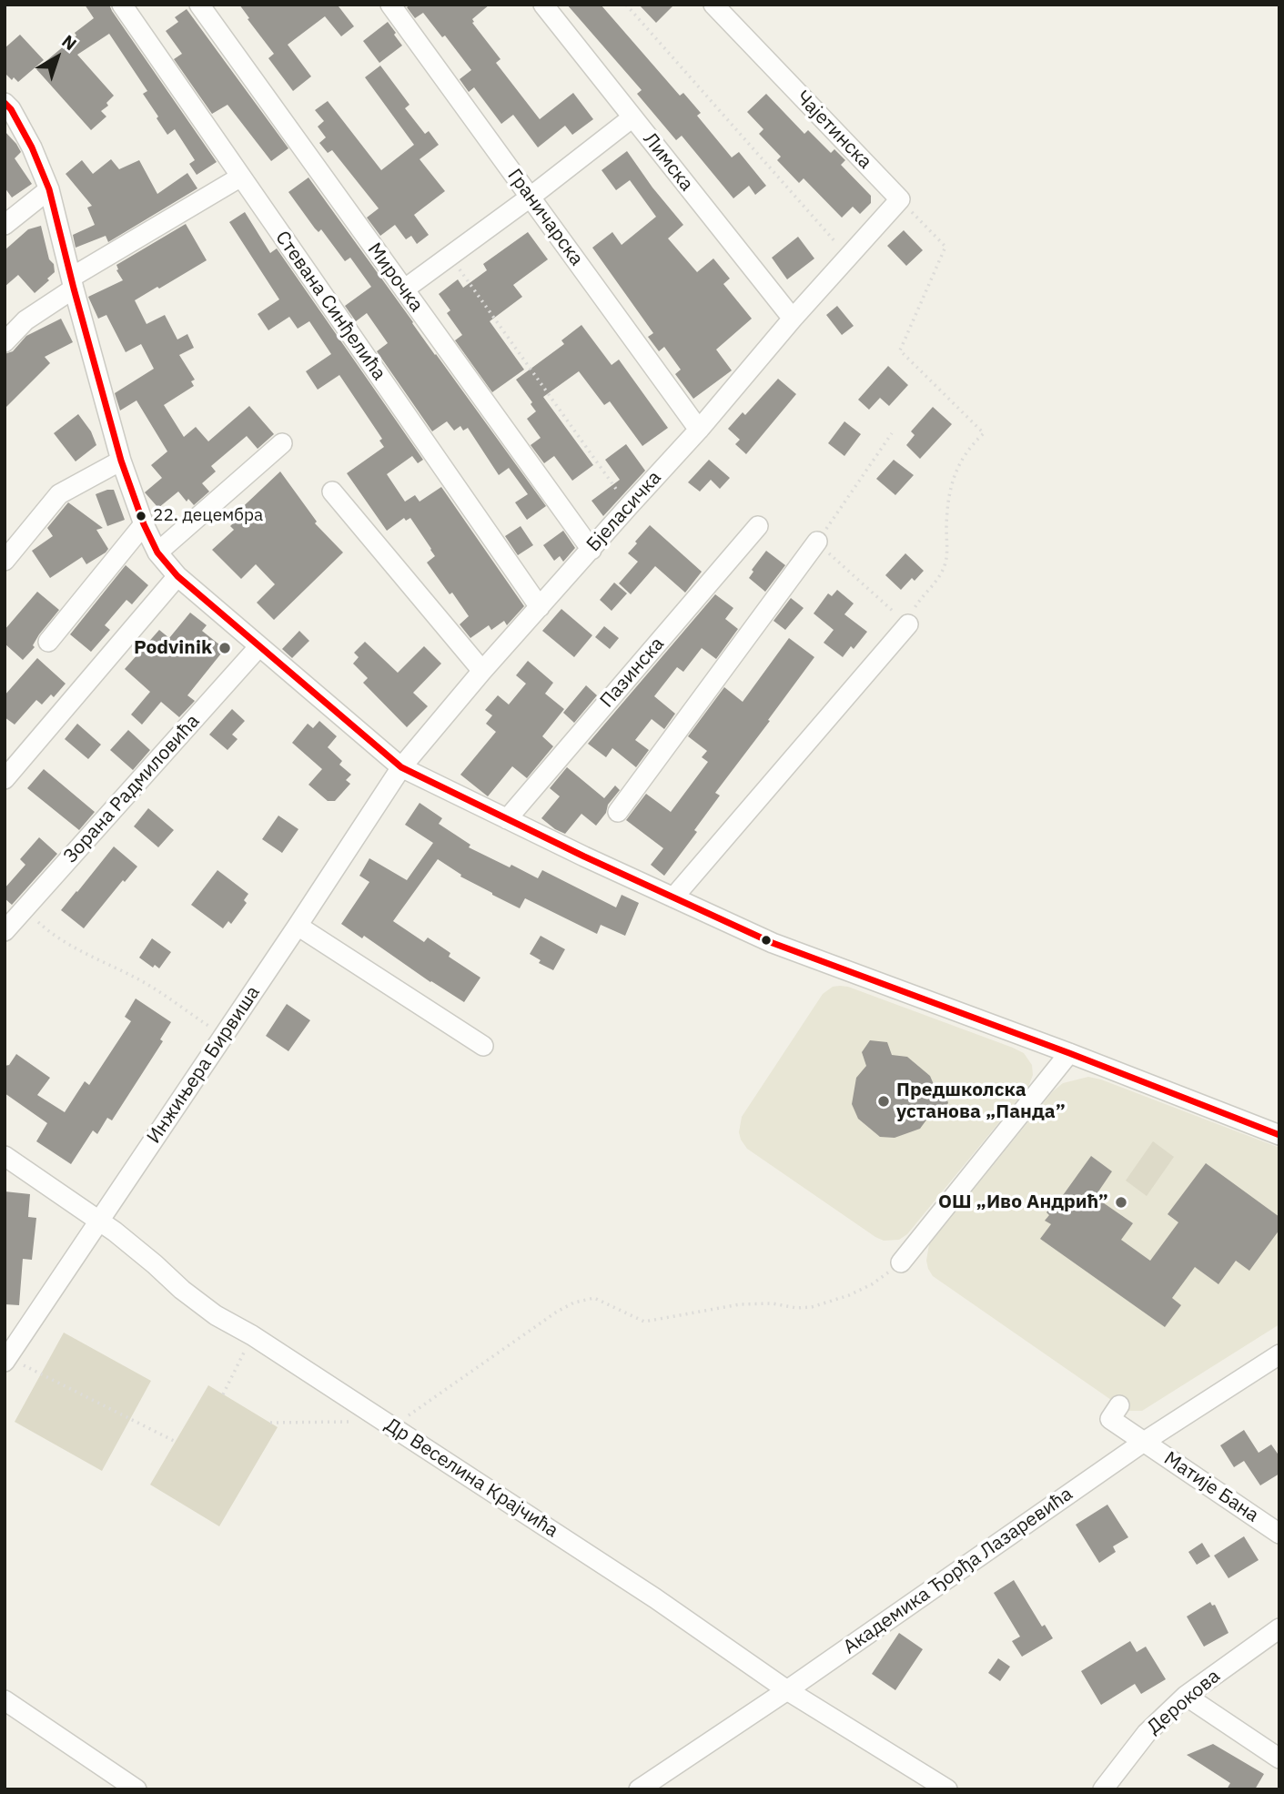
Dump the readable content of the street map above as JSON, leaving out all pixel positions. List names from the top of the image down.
{
  "streets": {
    "street": [
      "Чајетинска",
      "Лимска",
      "Граничарска",
      "Мирочка",
      "Стевана Синђелића",
      "Бјеласичка",
      "Пазинска",
      "Зорана Радмиловића",
      "Инжињера Бирвиша",
      "Др Веселина Крајчића",
      "Матије Бана",
      "Академика Ђорђа Лазаревића",
      "Дерокова"
    ]
  },
  "crossings": [
    ["Лимска", "Бјеласичка"],
    ["Граничарска", "Бјеласичка"],
    ["Мирочка", "Бјеласичка"],
    ["Стевана Синђелића", "Бјеласичка"],
    ["Бјеласичка", "Инжињера Бирвиша"],
    ["Инжињера Бирвиша", "Др Веселина Крајчића"],
    ["Др Веселина Крајчића", "Академика Ђорђа Лазаревића"],
    ["Матије Бана", "Академика Ђорђа Лазаревића"]
  ],
  "places": [
    "22. децембра",
    "Podvinik",
    "Предшколска установа „Панда”",
    "ОШ „Иво Андрић”"
  ],
  "north": "top right"
}
